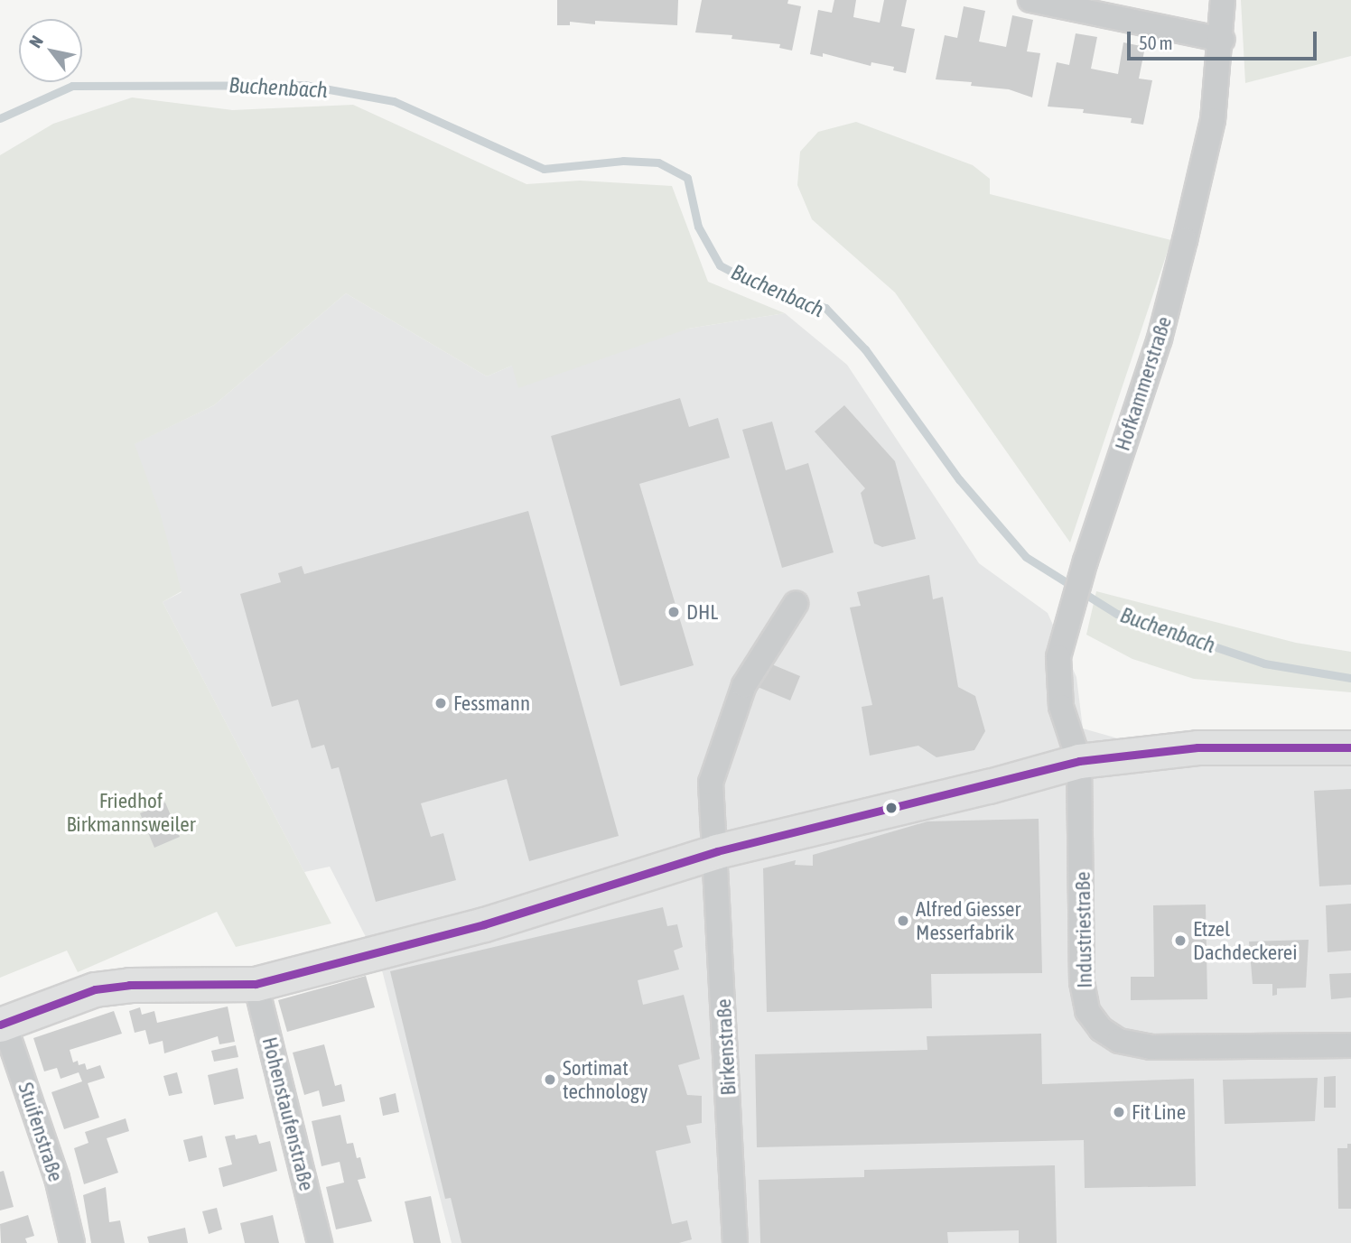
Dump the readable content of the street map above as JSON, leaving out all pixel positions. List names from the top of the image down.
{
  "streets": {
    "street": [
      "Hofkammerstraße",
      "Industriestraße",
      "Birkenstraße",
      "Hohenstaufenstraße",
      "Stuifenstraße"
    ]
  },
  "crossings": [
    ["Hofkammerstraße", "Industriestraße"]
  ],
  "water": ["Buchenbach"],
  "parks": ["Friedhof Birkmannsweiler"],
  "places": [
    "DHL",
    "Fessmann",
    "Alfred Giesser Messerfabrik",
    "Etzel Dachdeckerei",
    "Sortimat technology",
    "Fit Line"
  ],
  "scale_bar": "50 m",
  "north": "top left"
}
